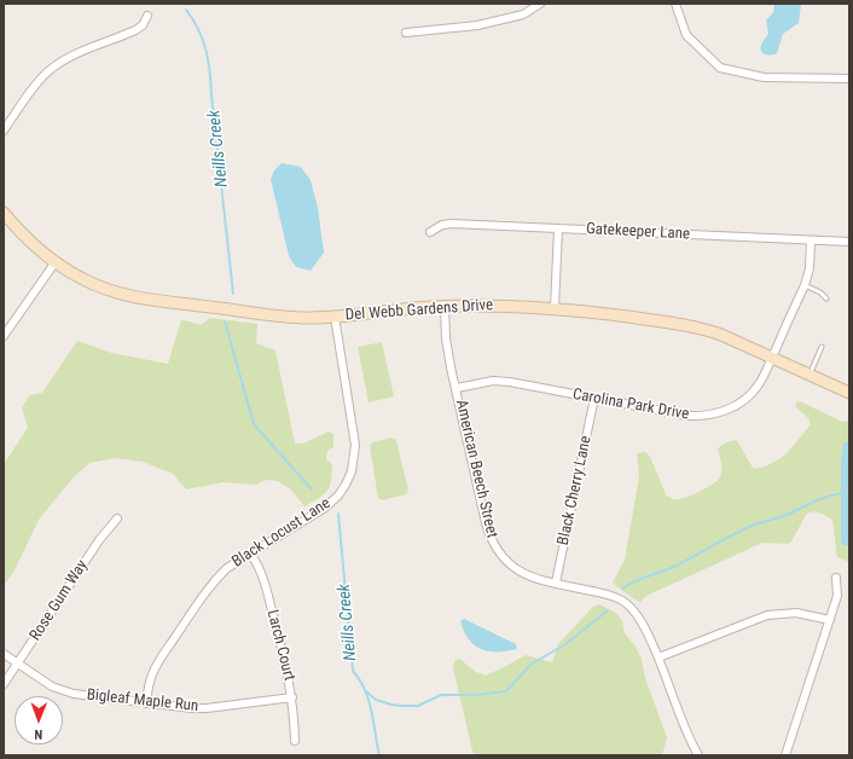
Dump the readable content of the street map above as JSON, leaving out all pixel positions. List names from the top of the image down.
{
  "streets": {
    "street": [
      "Gatekeeper Lane",
      "Del Webb Gardens Drive",
      "Carolina Park Drive",
      "American Beech Street",
      "Black Cherry Lane",
      "Black Locust Lane",
      "Rose Gum Way",
      "Larch Court",
      "Bigleaf Maple Run"
    ]
  },
  "crossings": [
    ["Gatekeeper Lane", "Carolina Park Drive"],
    ["Del Webb Gardens Drive", "Carolina Park Drive"],
    ["Del Webb Gardens Drive", "American Beech Street"],
    ["Del Webb Gardens Drive", "Black Locust Lane"],
    ["Carolina Park Drive", "American Beech Street"],
    ["Carolina Park Drive", "Black Cherry Lane"],
    ["American Beech Street", "Black Cherry Lane"],
    ["Black Locust Lane", "Larch Court"],
    ["Black Locust Lane", "Bigleaf Maple Run"],
    ["Rose Gum Way", "Bigleaf Maple Run"],
    ["Larch Court", "Bigleaf Maple Run"]
  ],
  "water": ["Neills Creek"],
  "north": "bottom"
}
